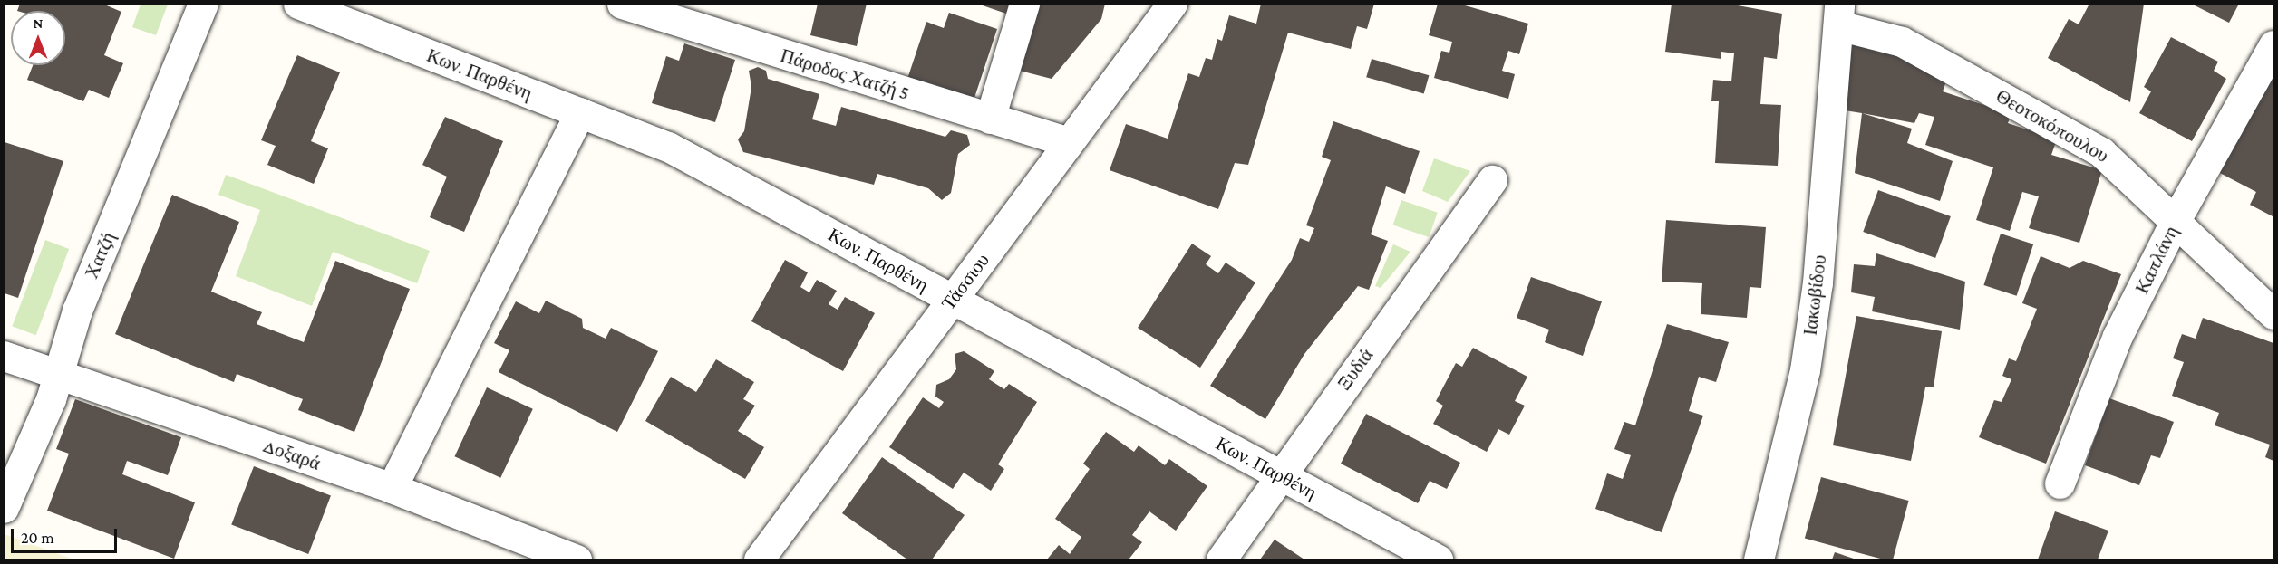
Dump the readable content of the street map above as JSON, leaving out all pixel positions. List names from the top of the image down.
{
  "streets": {
    "street": [
      "Κων. Παρθένη",
      "Πάροδος Χατζή 5",
      "Θεοτοκόπουλου",
      "Χατζή",
      "Καπλάνη",
      "Τάσσιου",
      "Ιακωβίδου",
      "Ξυδιά",
      "Δοξαρά"
    ]
  },
  "crossings": [
    ["Κων. Παρθένη", "Τάσσιου"],
    ["Κων. Παρθένη", "Ξυδιά"],
    ["Πάροδος Χατζή 5", "Τάσσιου"],
    ["Θεοτοκόπουλου", "Καπλάνη"],
    ["Θεοτοκόπουλου", "Ιακωβίδου"],
    ["Χατζή", "Δοξαρά"]
  ],
  "scale_bar": "20 m",
  "north": "top"
}
